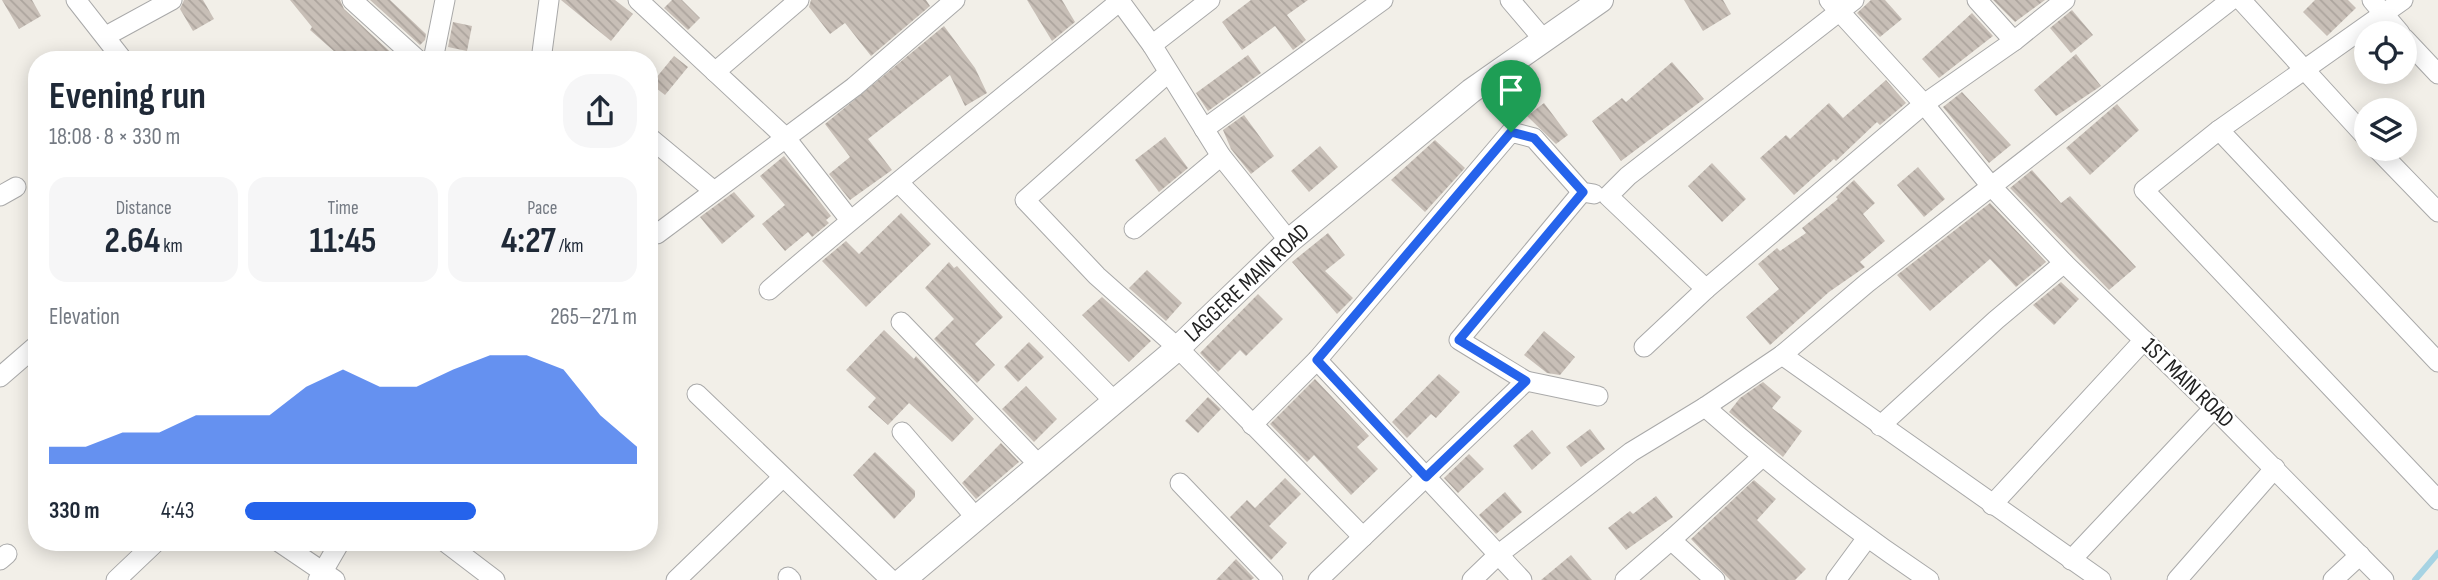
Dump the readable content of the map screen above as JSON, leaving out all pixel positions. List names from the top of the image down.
{
  "streets": {
    "street": ["LAGGERE MAIN ROAD", "1ST MAIN ROAD"]
  },
  "page": {
    "heading": ["Evening run", "18:08 · 8 × 330 m"],
    "stats": [
      ["Distance", "2.64 km"],
      ["Time", "11:45"],
      ["Pace", "4:27 /km"]
    ],
    "chart": ["Elevation", "265–271 m"],
    "list": [
      {
        "name": "330 m",
        "note": "4:43"
      }
    ]
  }
}
